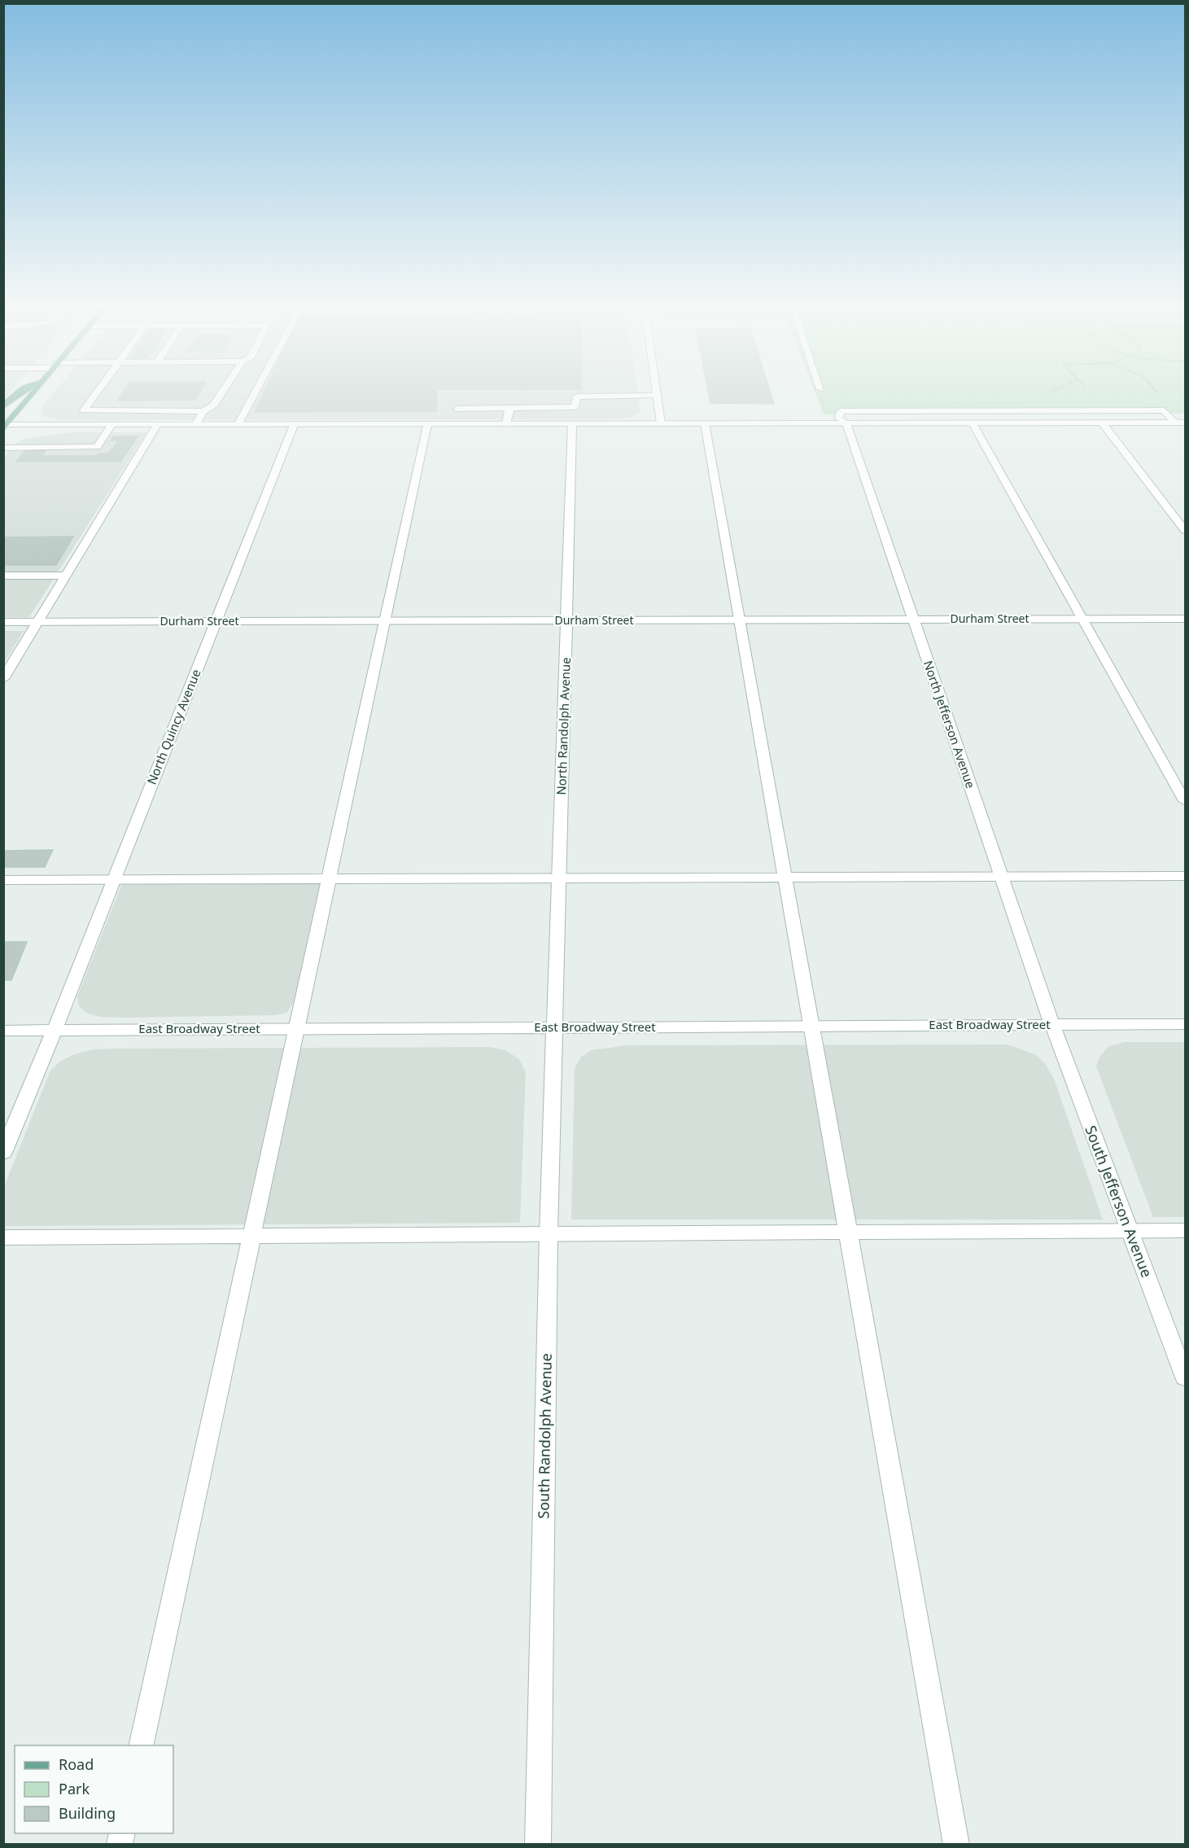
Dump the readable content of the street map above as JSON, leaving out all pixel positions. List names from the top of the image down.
{
  "streets": {
    "street": [
      "Durham Street",
      "North Jefferson Avenue",
      "North Randolph Avenue",
      "North Quincy Avenue",
      "East Broadway Street",
      "South Jefferson Avenue",
      "South Randolph Avenue"
    ]
  },
  "crossings": [
    ["Durham Street", "North Jefferson Avenue"],
    ["Durham Street", "North Randolph Avenue"],
    ["Durham Street", "North Quincy Avenue"],
    ["North Jefferson Avenue", "East Broadway Street"],
    ["North Jefferson Avenue", "South Jefferson Avenue"],
    ["North Randolph Avenue", "East Broadway Street"],
    ["North Randolph Avenue", "South Randolph Avenue"],
    ["North Quincy Avenue", "East Broadway Street"],
    ["East Broadway Street", "South Jefferson Avenue"],
    ["East Broadway Street", "South Randolph Avenue"]
  ],
  "legend": ["Road", "Park", "Building"]
}
